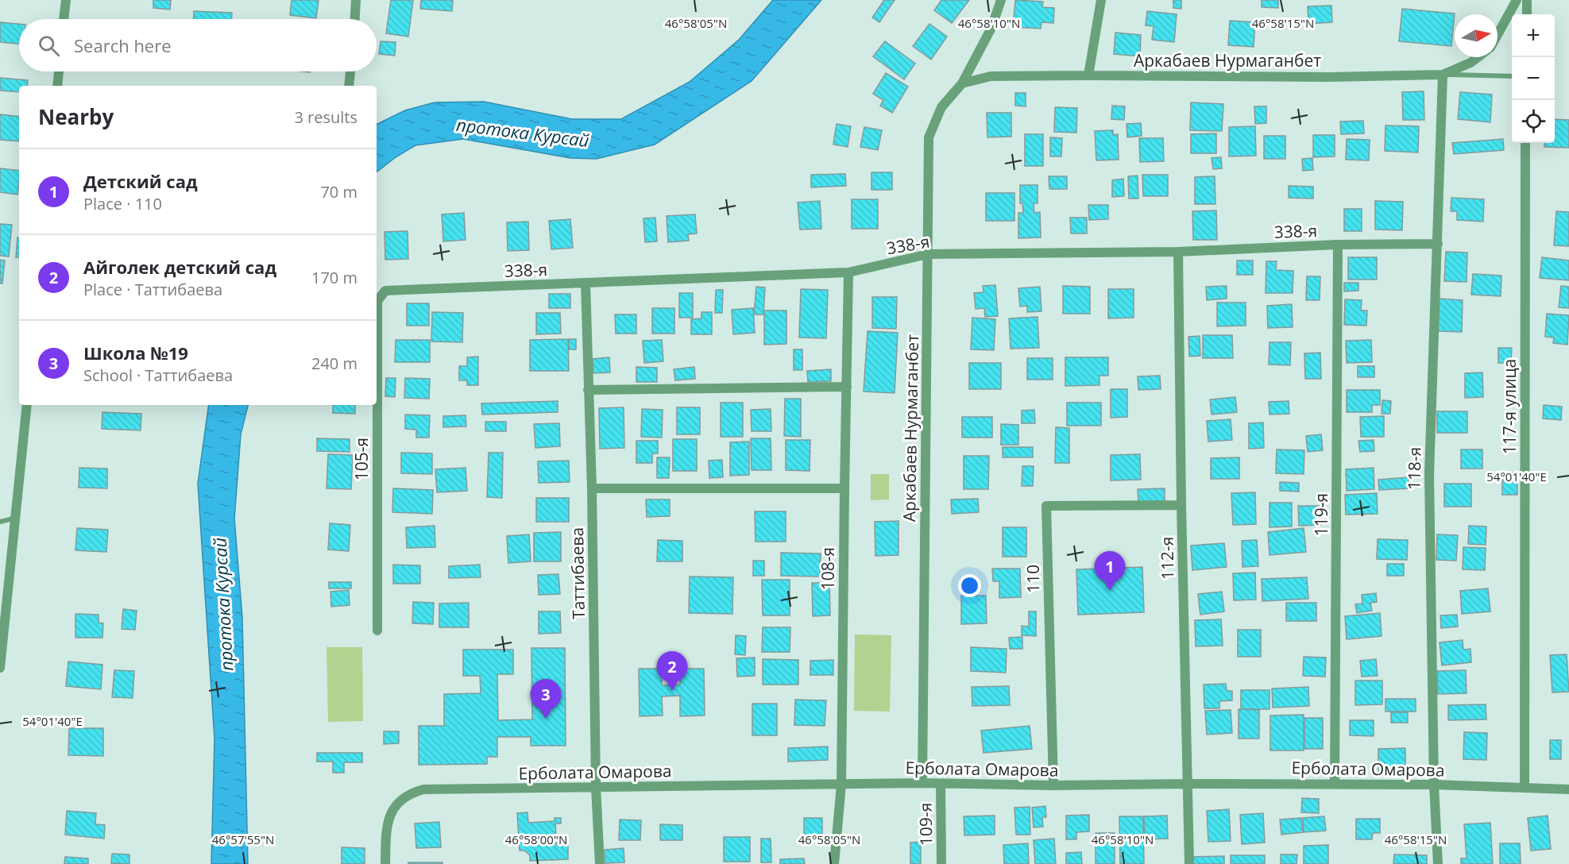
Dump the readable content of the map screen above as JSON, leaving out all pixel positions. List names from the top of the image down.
{
  "streets": {
    "street": [
      "Аркабаев Нурмаганбет",
      "338-я",
      "117-я улица",
      "105-я",
      "118-я",
      "119-я",
      "112-я",
      "108-я",
      "Таттибаева",
      "110",
      "Ерболата Омарова",
      "109-я"
    ]
  },
  "crossings": [
    ["Аркабаев Нурмаганбет", "338-я"],
    ["Аркабаев Нурмаганбет", "118-я"],
    ["Аркабаев Нурмаганбет", "Ерболата Омарова"],
    ["338-я", "105-я"],
    ["338-я", "118-я"],
    ["338-я", "119-я"],
    ["338-я", "112-я"],
    ["338-я", "108-я"],
    ["338-я", "Таттибаева"],
    ["117-я улица", "Ерболата Омарова"],
    ["118-я", "Ерболата Омарова"],
    ["119-я", "Ерболата Омарова"],
    ["112-я", "110"],
    ["112-я", "Ерболата Омарова"],
    ["108-я", "Ерболата Омарова"],
    ["Таттибаева", "Ерболата Омарова"],
    ["110", "Ерболата Омарова"],
    ["Ерболата Омарова", "109-я"]
  ],
  "water": ["протока Курсай"],
  "north": "right",
  "page": {
    "map_buttons": ["+", "−"],
    "search": "Search here",
    "heading": ["Nearby", "3 results"],
    "list": [
      {
        "mark": "1",
        "name": "Детский сад",
        "note": "Place · 110",
        "value": "70 m"
      },
      {
        "mark": "2",
        "name": "Айголек детский сад",
        "note": "Place · Таттибаева",
        "value": "170 m"
      },
      {
        "mark": "3",
        "name": "Школа №19",
        "note": "School · Таттибаева",
        "value": "240 m"
      }
    ],
    "pins": ["1", "2", "3"]
  },
  "coordinates": [
    "46°58'05\"N",
    "46°58'10\"N",
    "46°58'15\"N",
    "54°01'40\"E",
    "46°57'55\"N",
    "46°58'00\"N"
  ]
}
